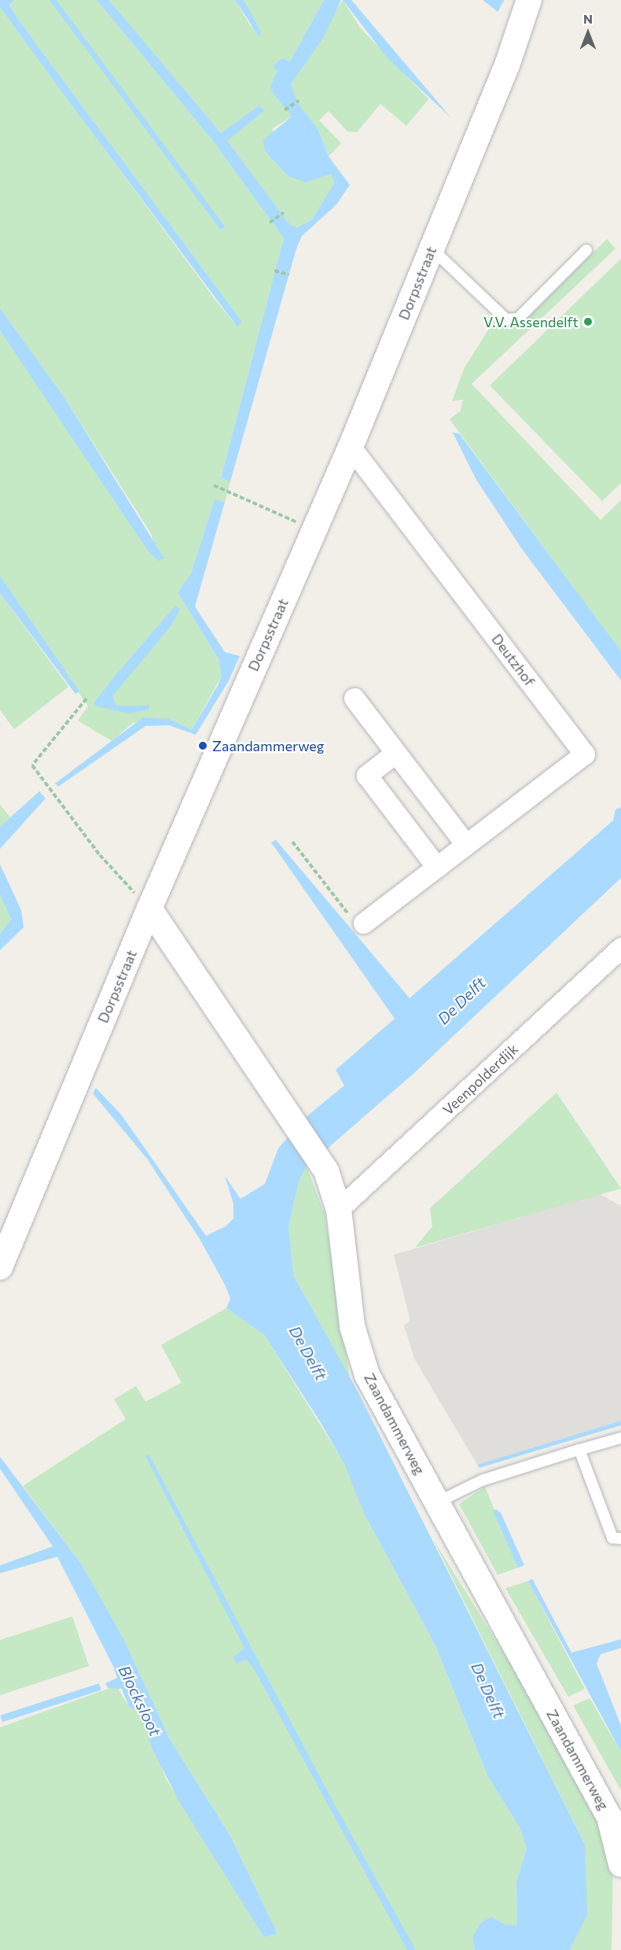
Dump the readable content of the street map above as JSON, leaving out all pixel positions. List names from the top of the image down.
{
  "streets": {
    "street": [
      "Dorpsstraat",
      "Deutzhof",
      "Veenpolderdijk",
      "Zaandammerweg"
    ]
  },
  "crossings": [
    ["Dorpsstraat", "Deutzhof"],
    ["Dorpsstraat", "Zaandammerweg"],
    ["Veenpolderdijk", "Zaandammerweg"]
  ],
  "water": ["De Delft", "Blocksloot"],
  "places": ["V.V. Assendelft", "Zaandammerweg"],
  "north": "top"
}
